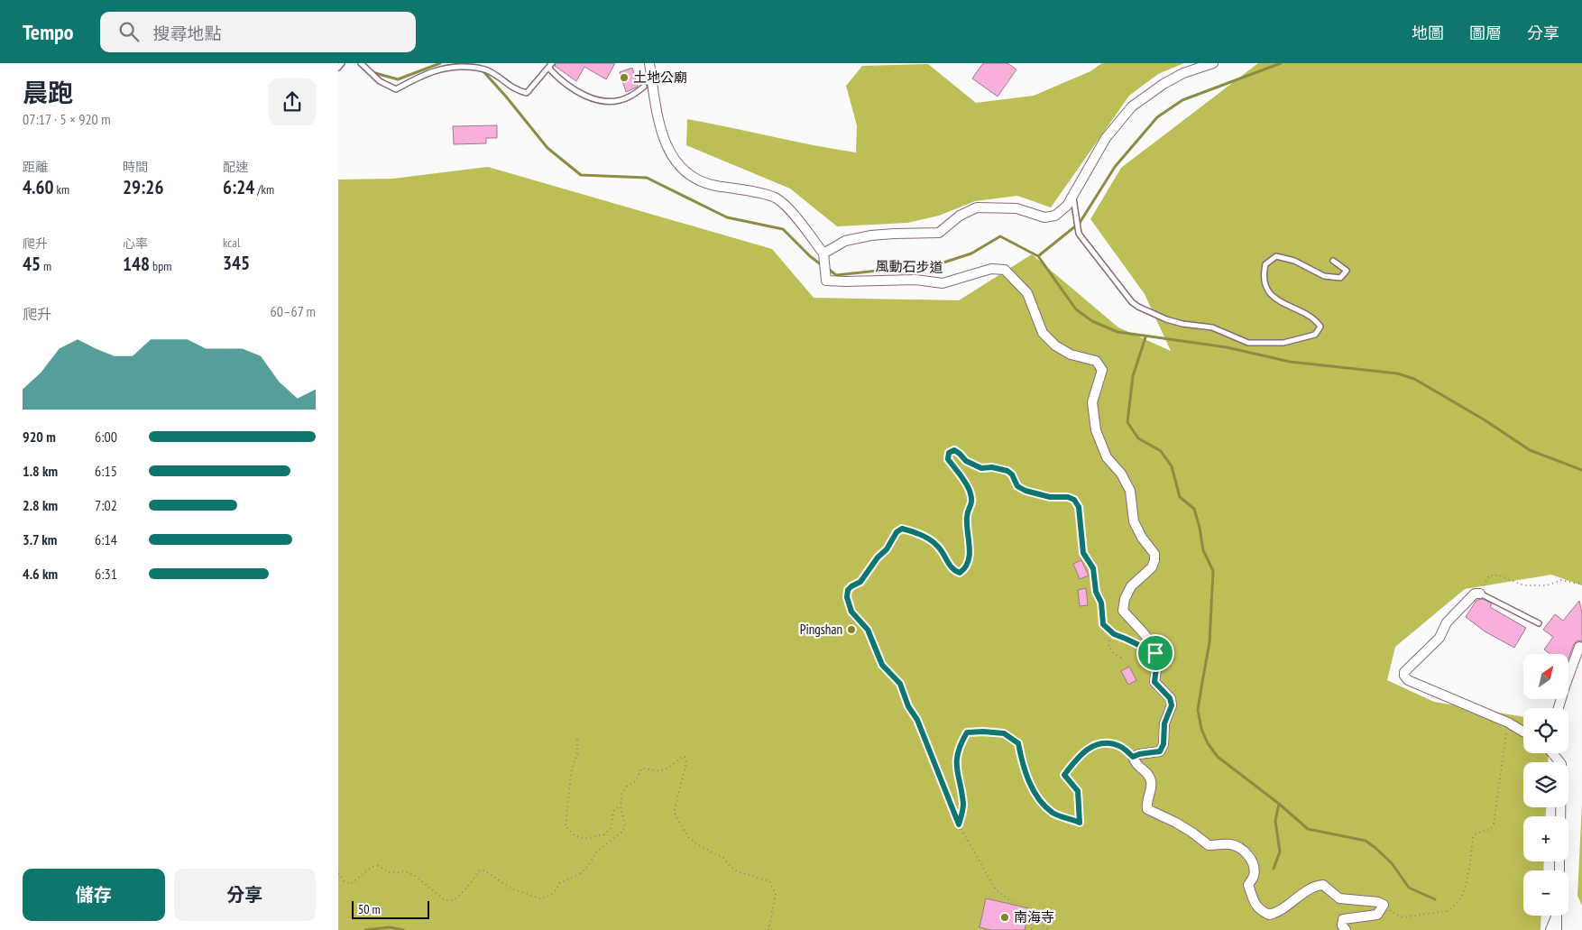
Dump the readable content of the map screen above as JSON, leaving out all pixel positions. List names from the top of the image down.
{
  "streets": {
    "street": ["風動石步道"]
  },
  "places": ["土地公廟", "Pingshan", "南海寺"],
  "scale_bar": "50 m",
  "north": "top right",
  "page": {
    "header": "Tempo",
    "search": "搜尋地點",
    "nav": ["地圖", "圖層", "分享"],
    "heading": ["晨跑", "07:17 · 5 × 920 m"],
    "stats": [
      ["距離", "4.60 km"],
      ["時間", "29:26"],
      ["配速", "6:24 /km"],
      ["爬升", "45 m"],
      ["心率", "148 bpm"],
      ["kcal", "345"]
    ],
    "chart": ["爬升", "60–67 m"],
    "list": [
      {
        "name": "920 m",
        "note": "6:00"
      },
      {
        "name": "1.8 km",
        "note": "6:15"
      },
      {
        "name": "2.8 km",
        "note": "7:02"
      },
      {
        "name": "3.7 km",
        "note": "6:14"
      },
      {
        "name": "4.6 km",
        "note": "6:31"
      }
    ],
    "map_buttons": ["+", "−"],
    "buttons": ["儲存", "分享"],
    "scale": "50 m"
  }
}
